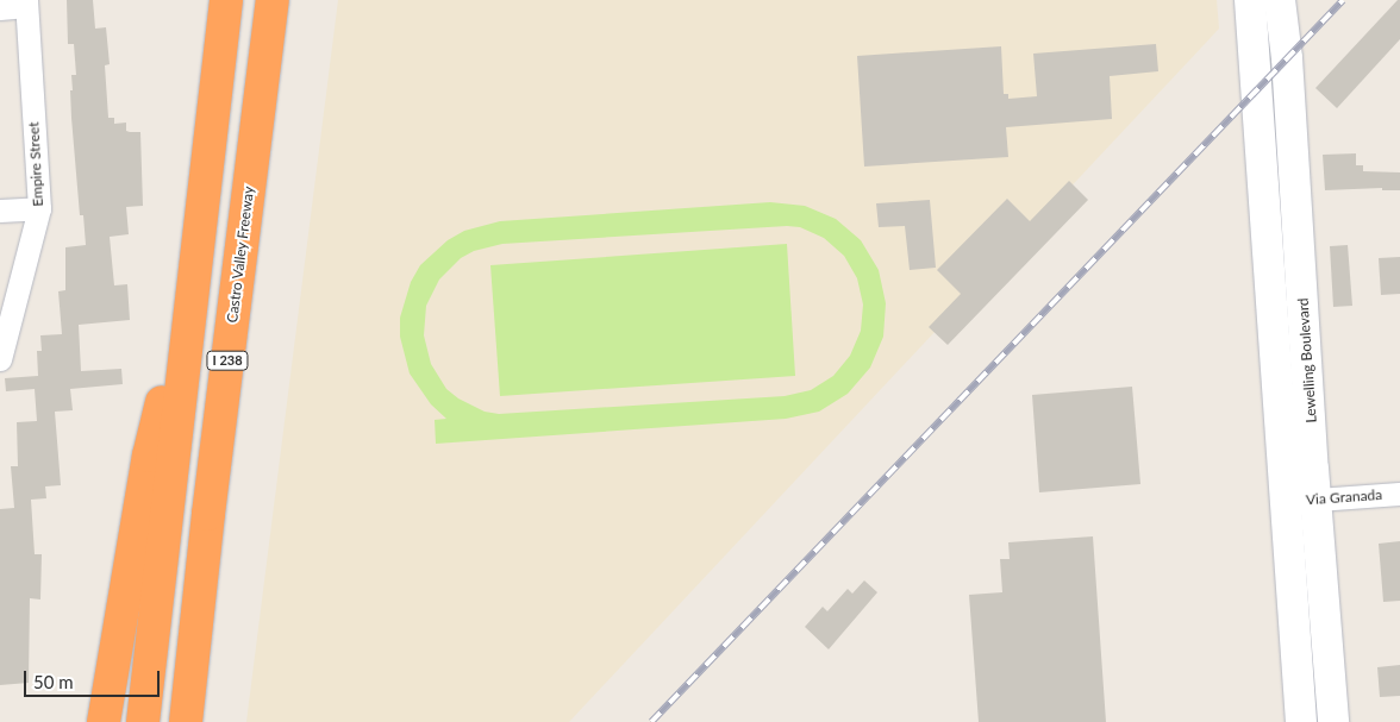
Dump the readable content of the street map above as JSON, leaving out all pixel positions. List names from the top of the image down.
{
  "streets": {
    "highway": ["Castro Valley Freeway", "I 238"],
    "main road": ["Lewelling Boulevard"],
    "street": ["Empire Street", "Via Granada"]
  },
  "crossings": [
    ["Lewelling Boulevard", "Via Granada"]
  ],
  "scale_bar": "50 m"
}
